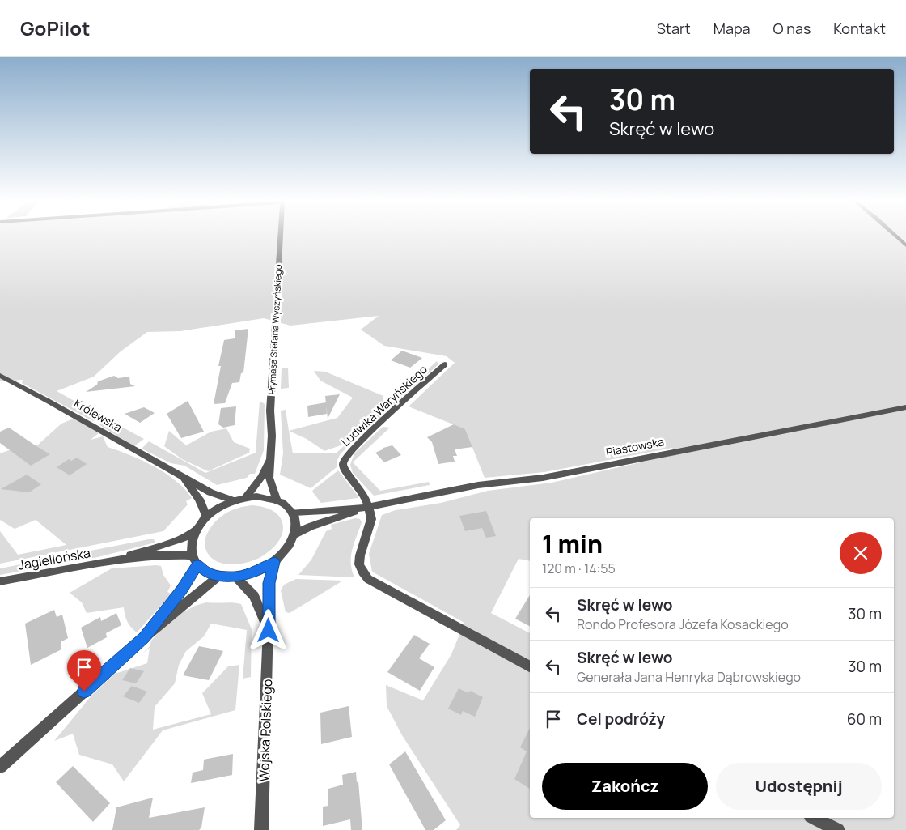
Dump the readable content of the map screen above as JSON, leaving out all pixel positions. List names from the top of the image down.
{
  "streets": {
    "street": [
      "Prymasa Stefana Wyszyńskiego",
      "Ludwika Waryńskiego",
      "Królewska",
      "Piastowska",
      "Jagiellońska",
      "Wojska Polskiego"
    ]
  },
  "crossings": [
    ["Prymasa Stefana Wyszyńskiego", "Królewska"],
    ["Prymasa Stefana Wyszyńskiego", "Piastowska"],
    ["Prymasa Stefana Wyszyńskiego", "Jagiellońska"],
    ["Prymasa Stefana Wyszyńskiego", "Wojska Polskiego"],
    ["Ludwika Waryńskiego", "Piastowska"],
    ["Królewska", "Piastowska"],
    ["Królewska", "Jagiellońska"],
    ["Królewska", "Wojska Polskiego"],
    ["Piastowska", "Jagiellońska"],
    ["Piastowska", "Wojska Polskiego"],
    ["Jagiellońska", "Wojska Polskiego"]
  ],
  "page": {
    "header": "GoPilot",
    "nav": [
      "Start",
      "Mapa",
      "O nas",
      "Kontakt"
    ],
    "turn": ["30 m", "Skręć w lewo"],
    "heading": ["1 min", "120 m · 14:55"],
    "list": [
      {
        "name": "Skręć w lewo",
        "note": "Rondo Profesora Józefa Kosackiego",
        "value": "30 m"
      },
      {
        "name": "Skręć w lewo",
        "note": "Generała Jana Henryka Dąbrowskiego",
        "value": "30 m"
      },
      {
        "name": "Cel podróży",
        "value": "60 m"
      }
    ],
    "buttons": ["Zakończ", "Udostępnij"]
  }
}
